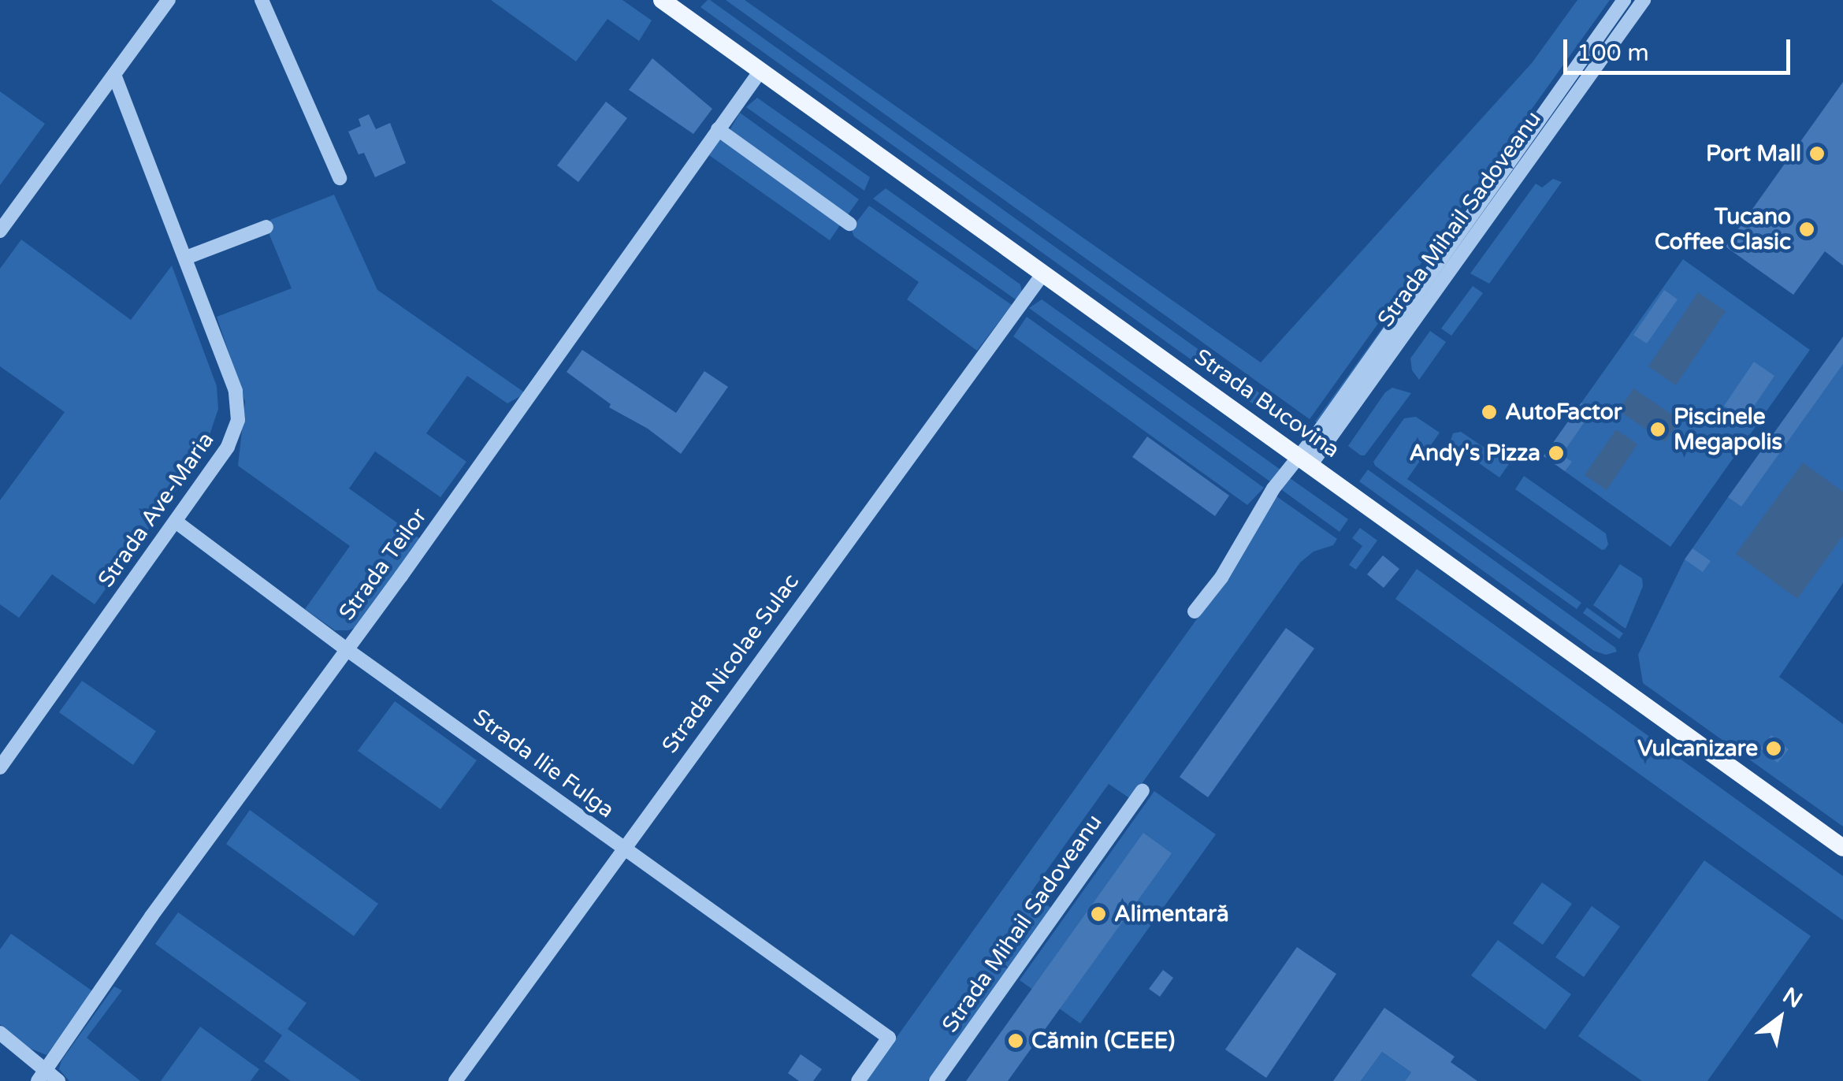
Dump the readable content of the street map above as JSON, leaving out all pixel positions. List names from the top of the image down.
{
  "streets": {
    "main road": ["Strada Bucovina"],
    "street": [
      "Strada Mihail Sadoveanu",
      "Strada Ave-Maria",
      "Strada Teilor",
      "Strada Nicolae Sulac",
      "Strada Ilie Fulga"
    ]
  },
  "crossings": [
    ["Strada Mihail Sadoveanu", "Strada Bucovina"],
    ["Strada Bucovina", "Strada Teilor"],
    ["Strada Bucovina", "Strada Nicolae Sulac"],
    ["Strada Ave-Maria", "Strada Ilie Fulga"],
    ["Strada Teilor", "Strada Ilie Fulga"],
    ["Strada Nicolae Sulac", "Strada Ilie Fulga"]
  ],
  "places": [
    "Port Mall",
    "Tucano Coffee Clasic",
    "AutoFactor",
    "Piscinele Megapolis",
    "Andy's Pizza",
    "Vulcanizare",
    "Alimentară",
    "Cămin (CEEE)"
  ],
  "scale_bar": "100 m",
  "north": "top right"
}
